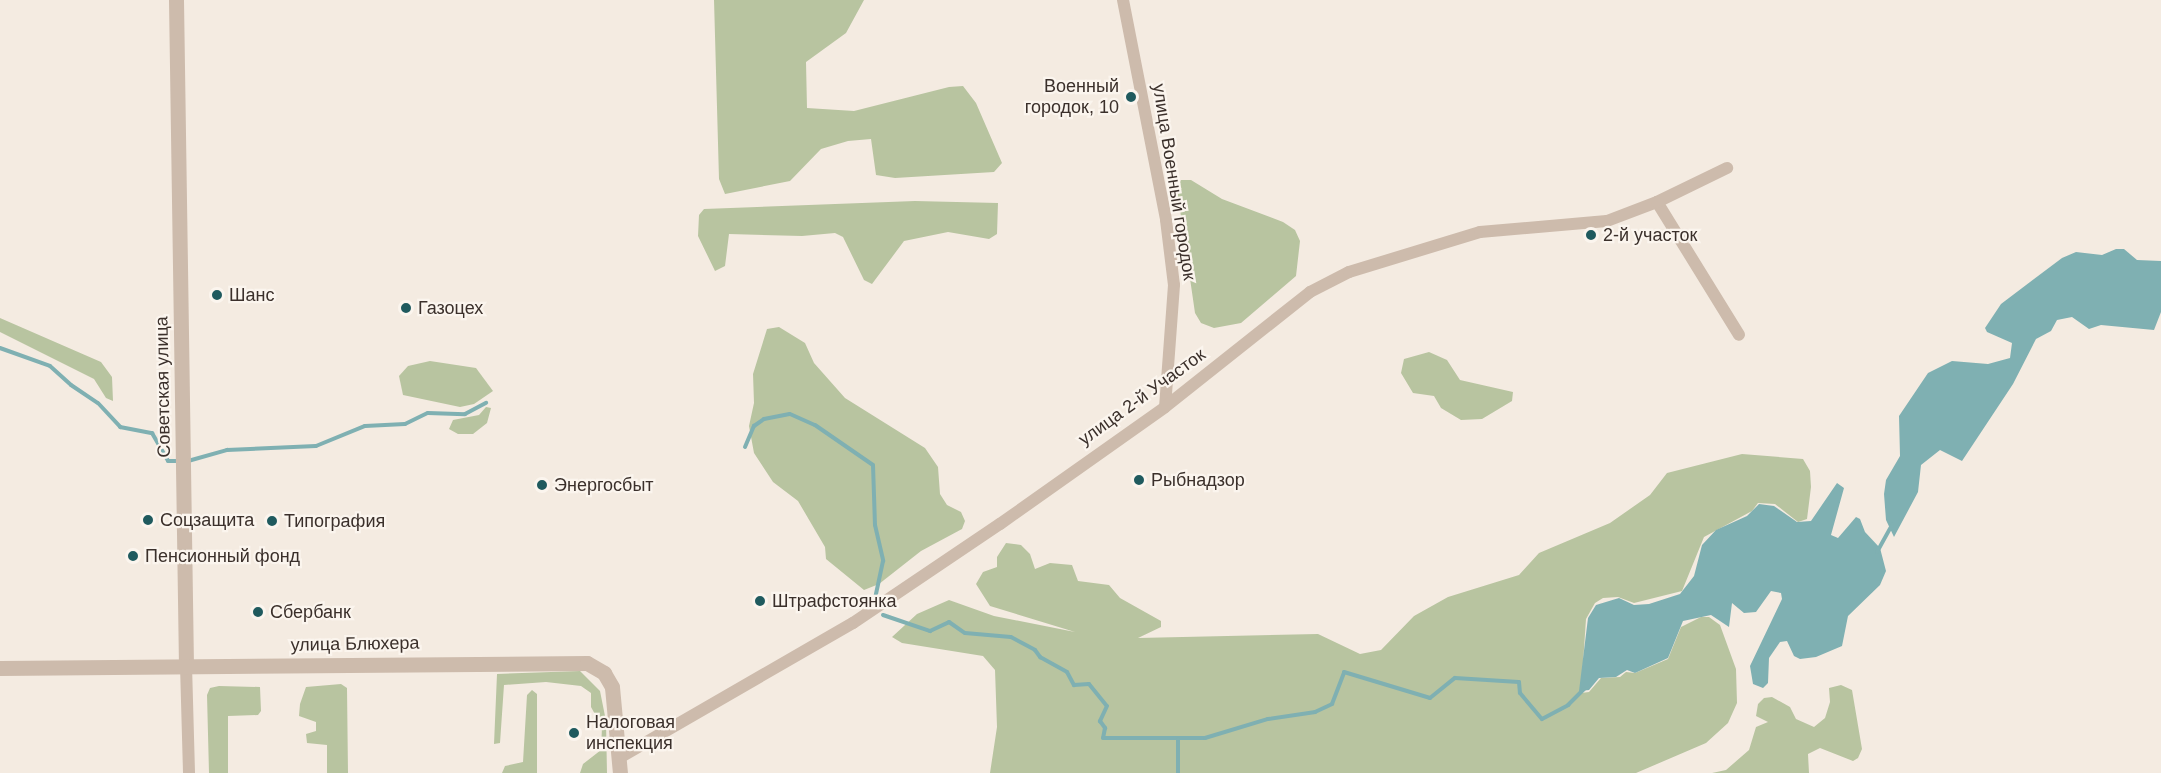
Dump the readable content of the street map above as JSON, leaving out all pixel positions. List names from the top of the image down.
{
  "streets": {
    "street": [
      "улица Военный городок",
      "Советская улица",
      "улица 2-й Участок",
      "улица Блюхера"
    ]
  },
  "crossings": [
    ["улица Военный городок", "улица 2-й Участок"],
    ["Советская улица", "улица Блюхера"],
    ["улица 2-й Участок", "улица Блюхера"]
  ],
  "places": [
    "Военный городок, 10",
    "2-й участок",
    "Шанс",
    "Газоцех",
    "Рыбнадзор",
    "Энергосбыт",
    "Соцзащита",
    "Типография",
    "Пенсионный фонд",
    "Штрафстоянка",
    "Сбербанк",
    "Налоговая инспекция"
  ]
}
